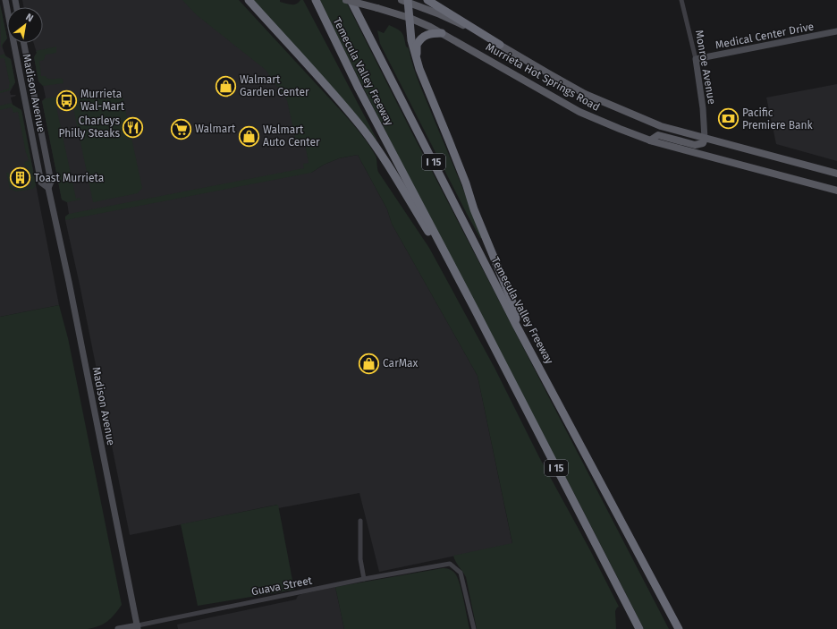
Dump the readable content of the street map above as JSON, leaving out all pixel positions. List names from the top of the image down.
{
  "streets": {
    "highway": ["Temecula Valley Freeway", "I 15"],
    "main road": ["Murrieta Hot Springs Road"],
    "street": [
      "Medical Center Drive",
      "Monroe Avenue",
      "Madison Avenue",
      "Guava Street"
    ]
  },
  "crossings": [
    ["Medical Center Drive", "Monroe Avenue"],
    ["Monroe Avenue", "Murrieta Hot Springs Road"],
    ["Madison Avenue", "Guava Street"]
  ],
  "places": {
    "shop": ["Walmart Garden Center", "Walmart Auto Center", "CarMax"],
    "bus stop": ["Murrieta Wal-Mart"],
    "bank": ["Pacific Premiere Bank"],
    "restaurant": ["Charleys Philly Steaks"],
    "supermarket": ["Walmart"],
    "building": ["Toast Murrieta"]
  },
  "north": "top right"
}
